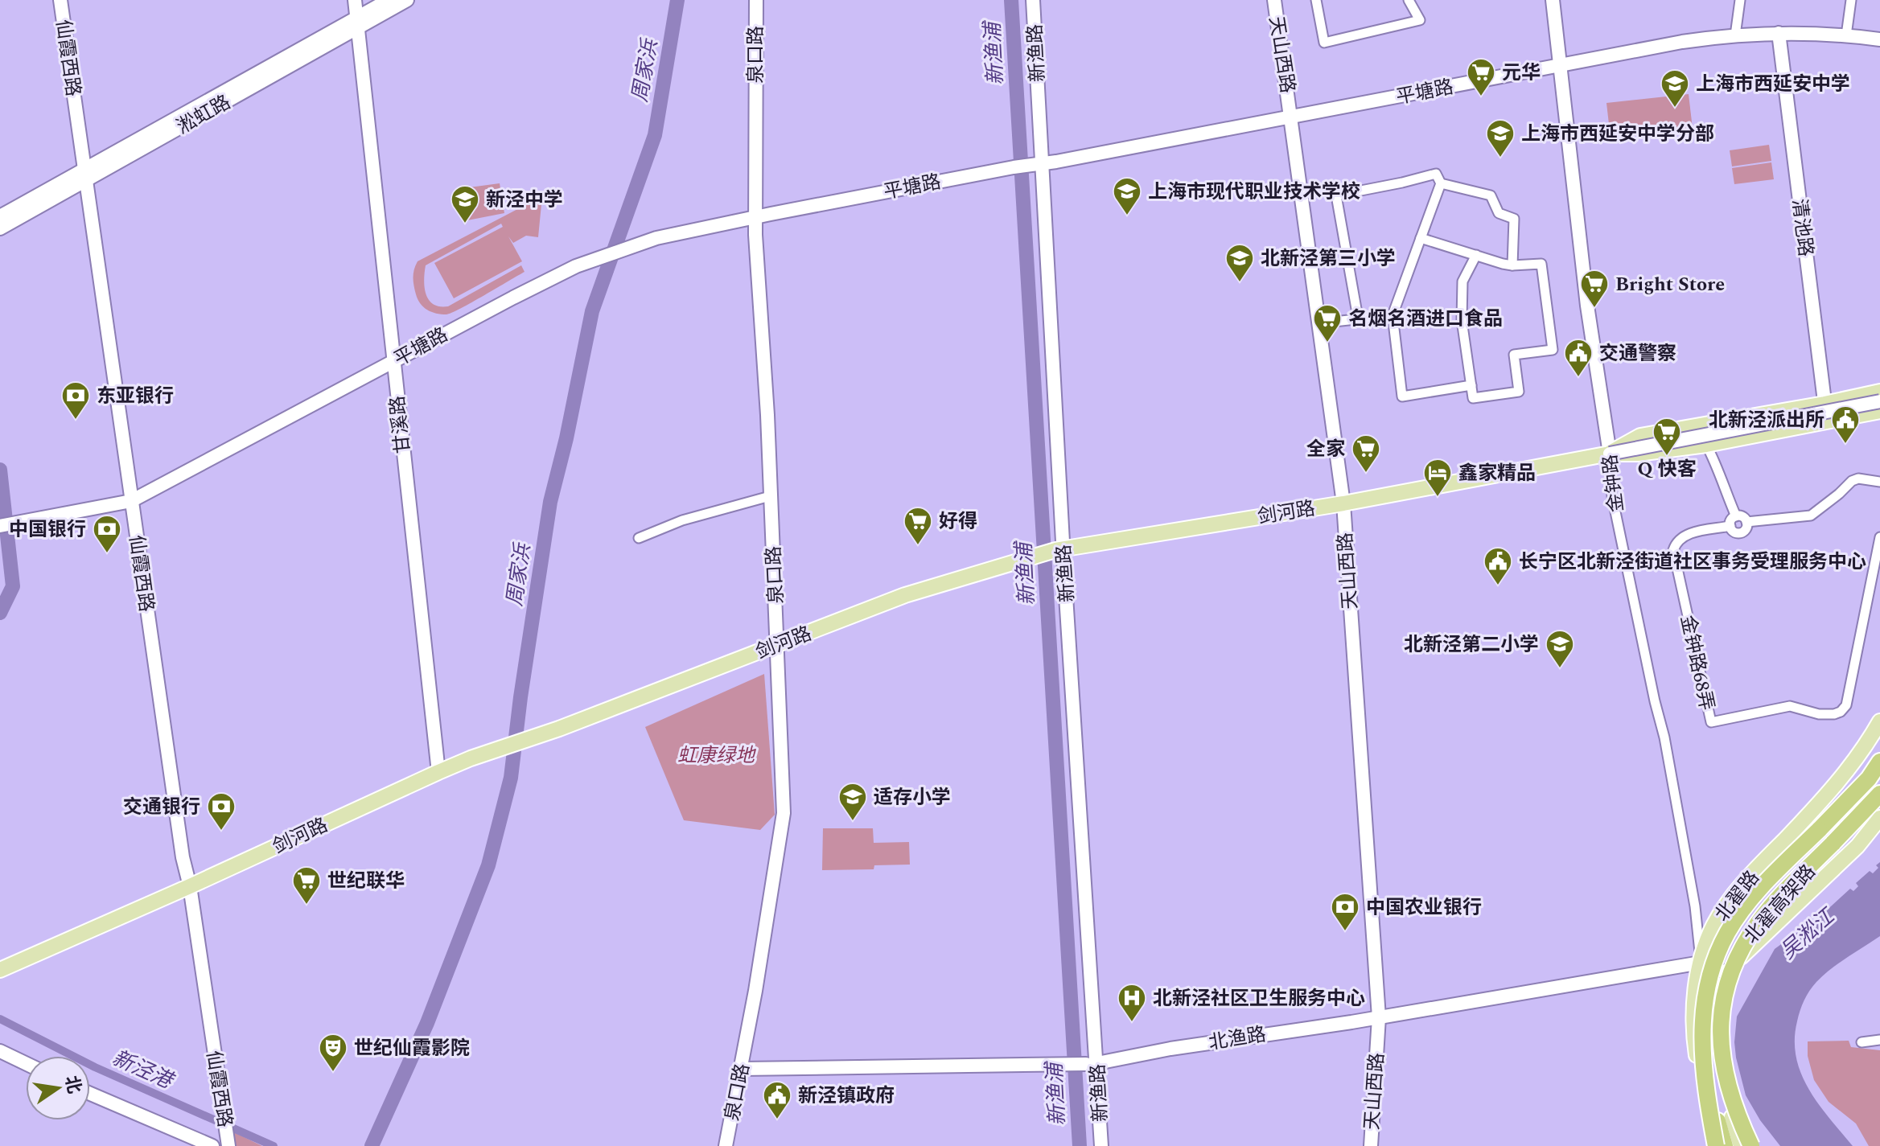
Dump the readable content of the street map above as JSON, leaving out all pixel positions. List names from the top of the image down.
{
  "streets": {
    "highway": ["北翟高架路"],
    "main road": ["剑河路", "北翟路"],
    "street": [
      "新渔路",
      "泉口路",
      "天山西路",
      "仙霞西路",
      "平塘路",
      "淞虹路",
      "清池路",
      "甘溪路",
      "金钟路",
      "金钟路68弄",
      "北渔路"
    ]
  },
  "crossings": [
    ["新渔路", "平塘路"],
    ["新渔路", "剑河路"],
    ["新渔路", "北渔路"],
    ["泉口路", "平塘路"],
    ["泉口路", "剑河路"],
    ["泉口路", "北渔路"],
    ["天山西路", "平塘路"],
    ["天山西路", "剑河路"],
    ["天山西路", "北渔路"],
    ["仙霞西路", "平塘路"],
    ["仙霞西路", "淞虹路"],
    ["仙霞西路", "剑河路"],
    ["平塘路", "清池路"],
    ["平塘路", "甘溪路"],
    ["平塘路", "金钟路"],
    ["淞虹路", "甘溪路"],
    ["清池路", "剑河路"],
    ["甘溪路", "剑河路"],
    ["金钟路", "剑河路"],
    ["金钟路", "北翟路"],
    ["金钟路", "北渔路"],
    ["北翟路", "北渔路"]
  ],
  "water": [
    "新渔浦",
    "周家浜",
    "吴淞江",
    "新泾港"
  ],
  "parks": ["虹康绿地"],
  "places": {
    "supermarket": [
      "元华",
      "Bright Store",
      "名烟名酒进口食品",
      "Q 快客",
      "全家",
      "好得",
      "世纪联华"
    ],
    "school or university": [
      "上海市西延安中学",
      "上海市西延安中学分部",
      "上海市现代职业技术学校",
      "新泾中学",
      "北新泾第三小学",
      "北新泾第二小学",
      "适存小学"
    ],
    "public building": [
      "交通警察",
      "北新泾派出所",
      "长宁区北新泾街道社区事务受理服务中心",
      "新泾镇政府"
    ],
    "bank": [
      "东亚银行",
      "中国银行",
      "交通银行",
      "中国农业银行"
    ],
    "hotel": ["鑫家精品"],
    "hospital": ["北新泾社区卫生服务中心"],
    "theatre": ["世纪仙霞影院"]
  },
  "north": "right"
}
